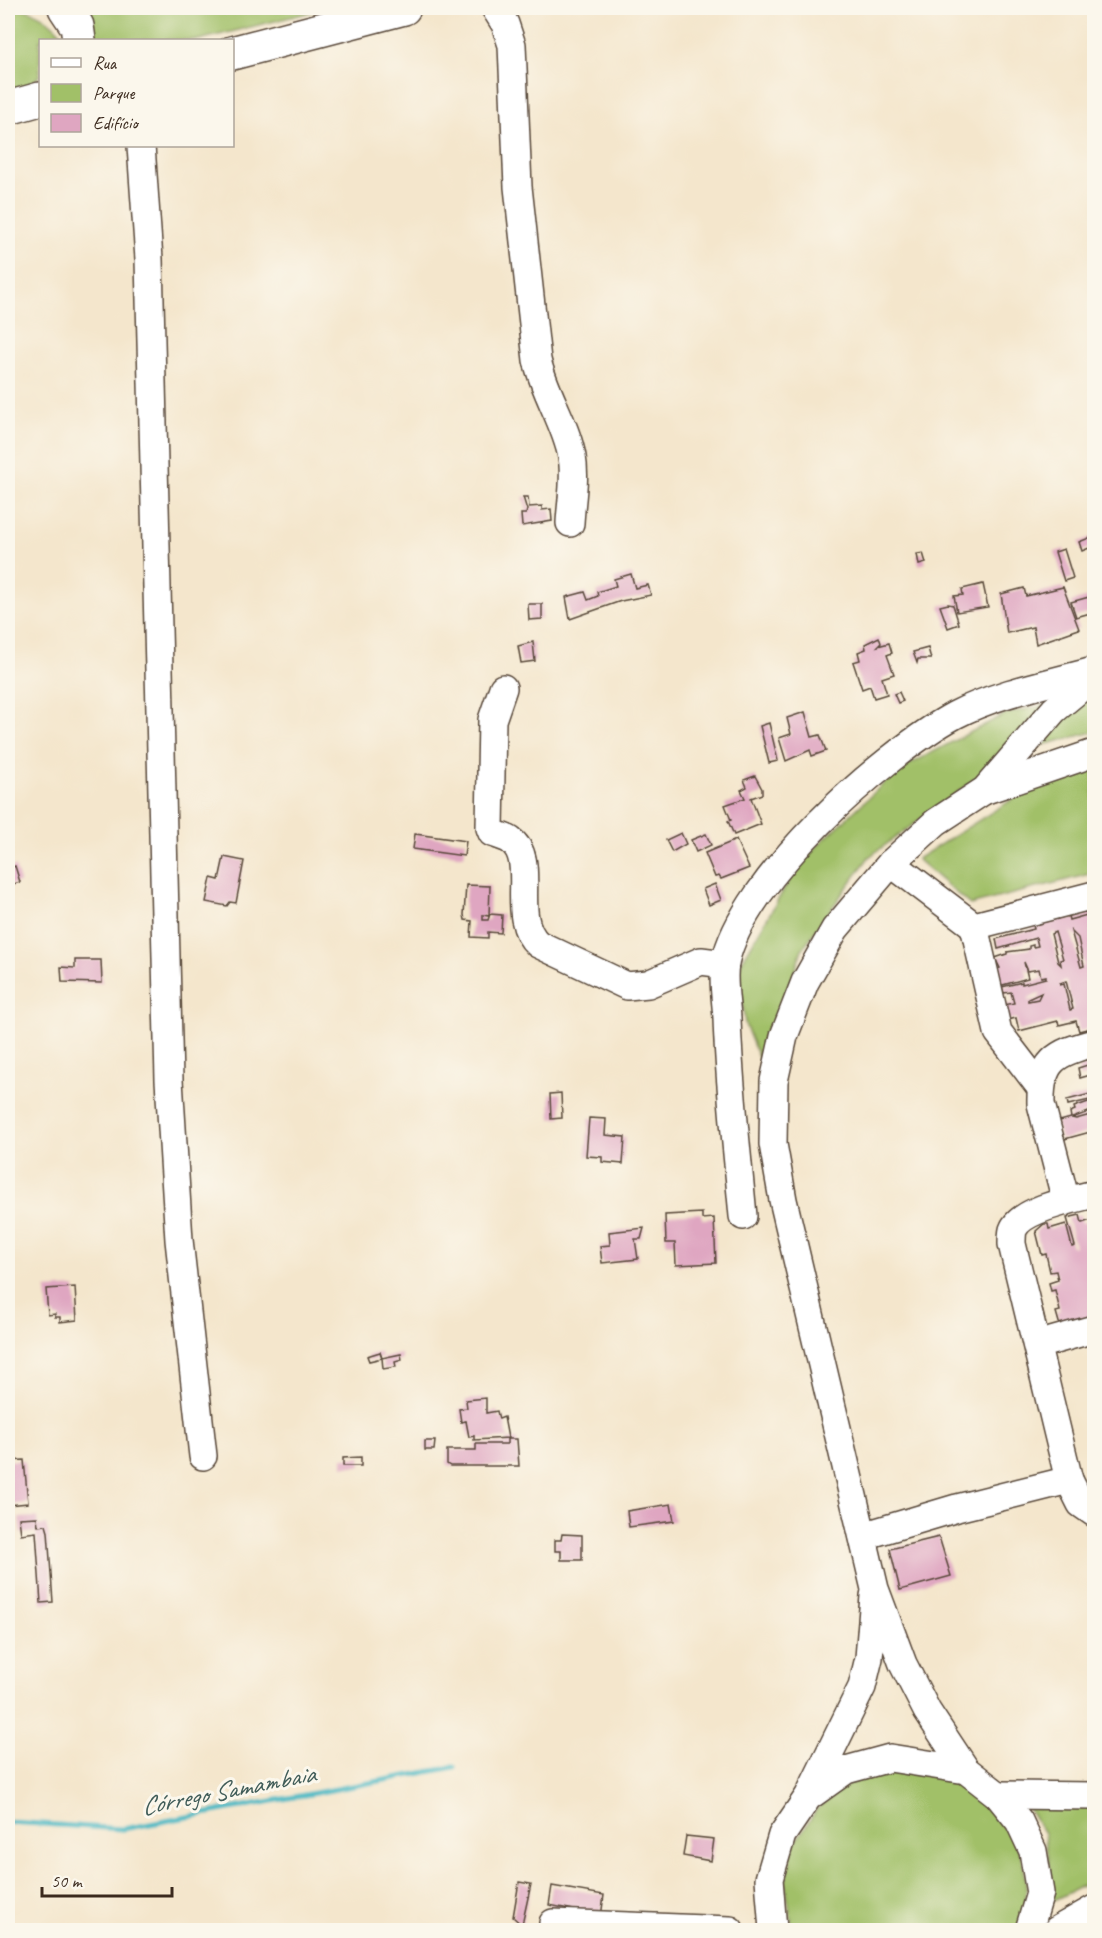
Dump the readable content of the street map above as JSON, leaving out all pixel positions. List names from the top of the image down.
{
  "water": ["Córrego Samambaia"],
  "legend": ["Rua", "Parque", "Edifício"],
  "scale_bar": "50 m"
}
